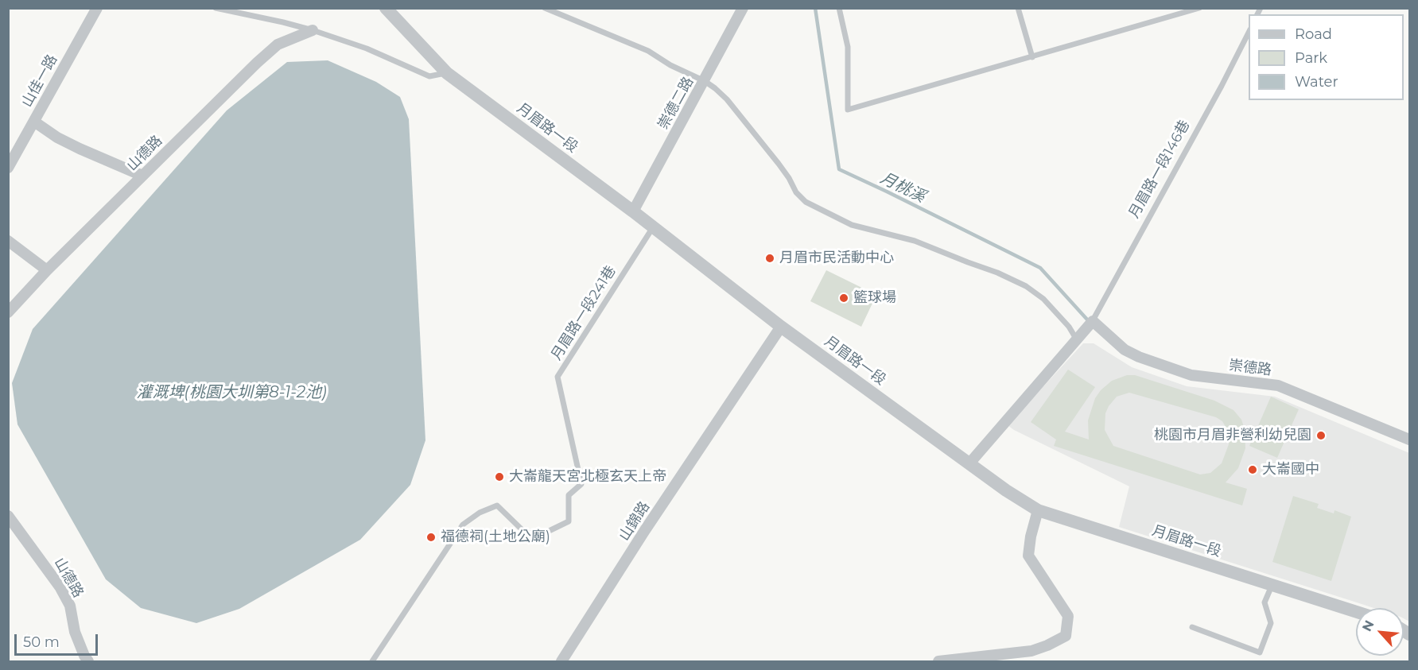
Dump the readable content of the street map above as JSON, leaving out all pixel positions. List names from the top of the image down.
{
  "streets": {
    "street": [
      "山佳一路",
      "崇德二路",
      "月眉路一段",
      "山德路",
      "崇德路",
      "山錦路"
    ],
    "lane": ["月眉路一段146巷", "月眉路一段241巷"]
  },
  "crossings": [
    ["崇德二路", "月眉路一段"],
    ["月眉路一段", "月眉路一段241巷"],
    ["月眉路一段", "山錦路"],
    ["月眉路一段146巷", "崇德路"]
  ],
  "water": ["月桃溪", "灌溉埤(桃園大圳第8-1-2池)"],
  "places": [
    "月眉市民活動中心",
    "籃球場",
    "桃園市月眉非營利幼兒園",
    "大崙國中",
    "大崙龍天宮北極玄天上帝",
    "福德祠(土地公廟)"
  ],
  "legend": ["Road", "Park", "Water"],
  "scale_bar": "50 m",
  "north": "top left"
}
